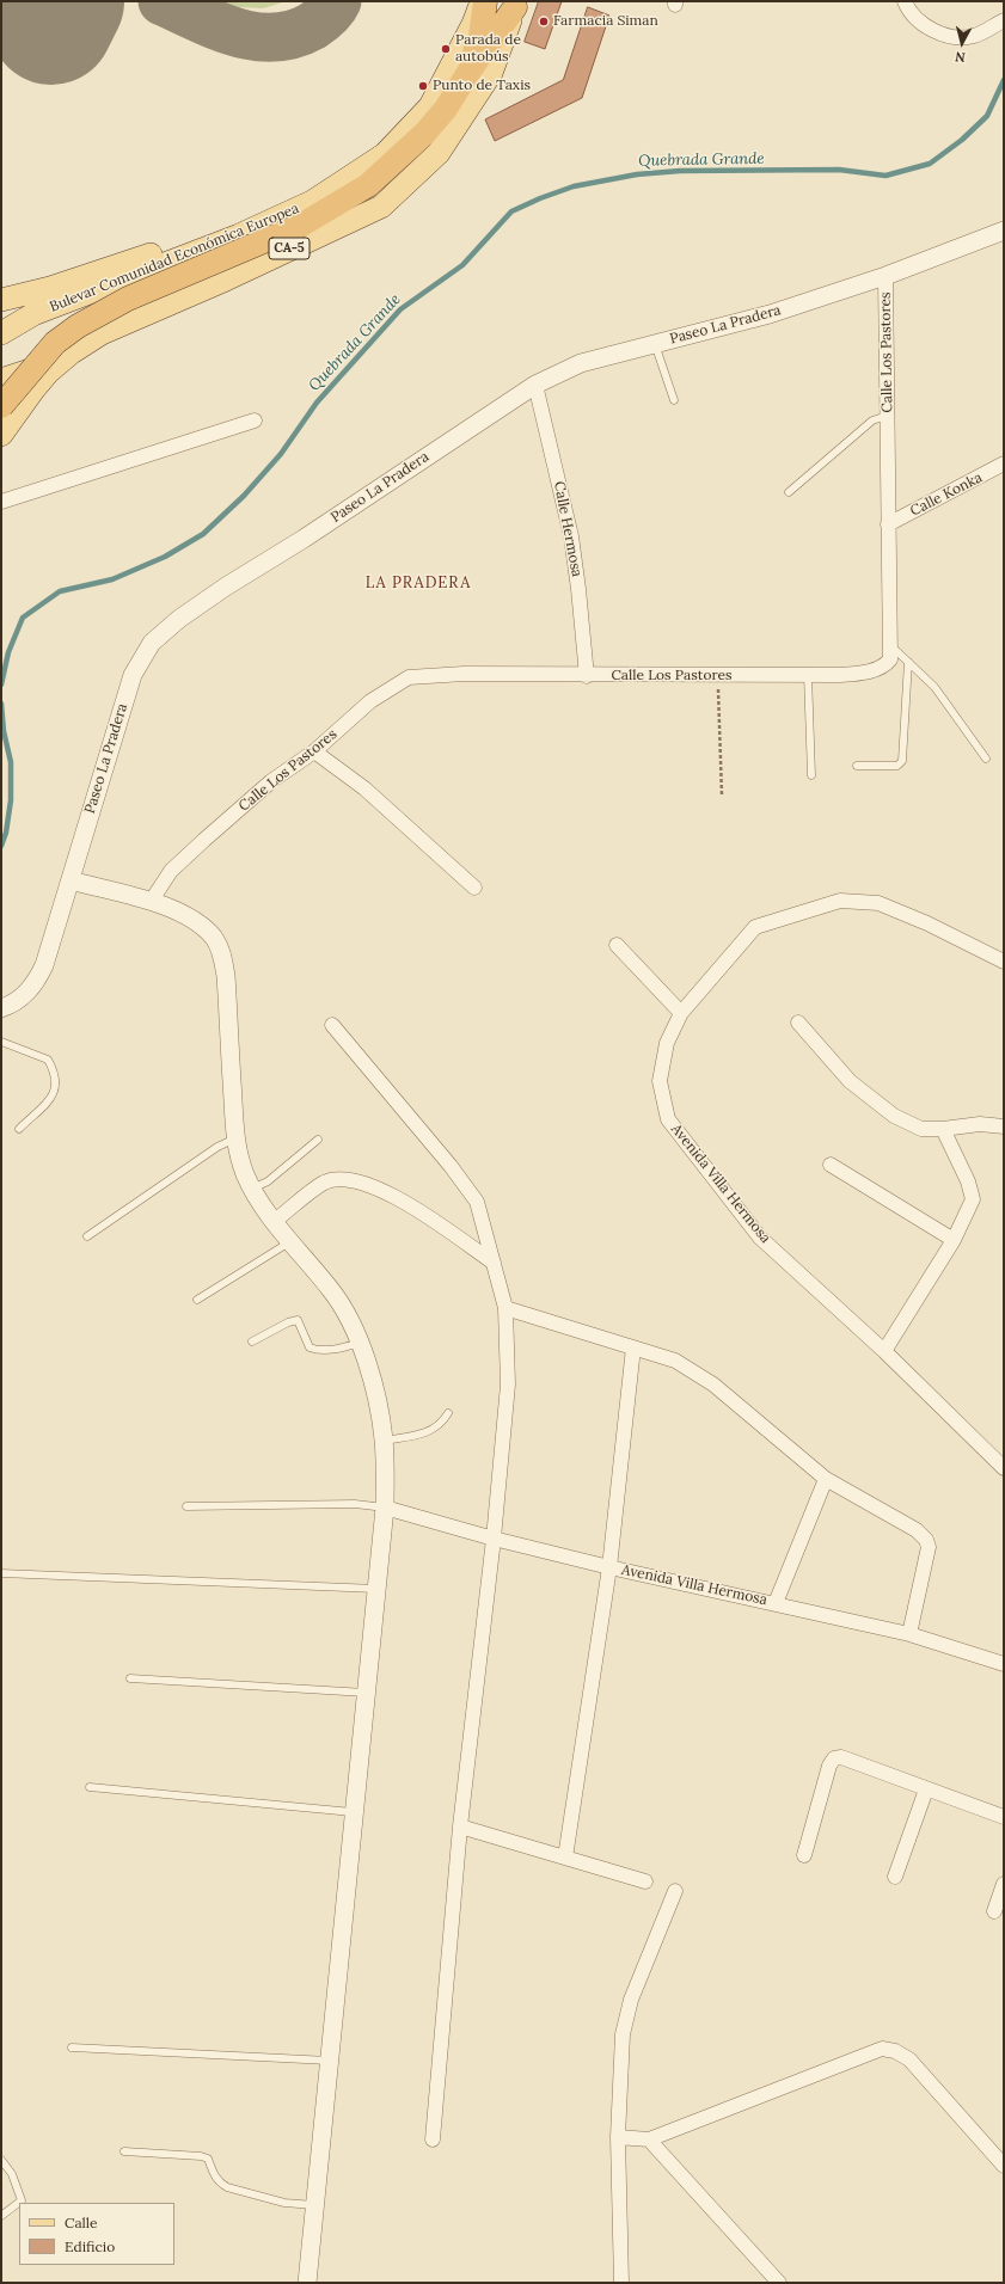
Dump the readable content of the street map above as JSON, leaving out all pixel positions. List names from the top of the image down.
{
  "streets": {
    "main road": ["CA-5", "Bulevar Comunidad Económica Europea"],
    "street": [
      "Paseo La Pradera",
      "Calle Los Pastores",
      "Calle Konka",
      "Calle Hermosa",
      "Avenida Villa Hermosa"
    ]
  },
  "crossings": [
    ["Paseo La Pradera", "Calle Los Pastores"],
    ["Paseo La Pradera", "Calle Hermosa"],
    ["Calle Los Pastores", "Calle Konka"],
    ["Calle Los Pastores", "Calle Hermosa"]
  ],
  "districts": ["LA PRADERA"],
  "water": ["Quebrada Grande"],
  "places": ["Farmacia Siman", "Parada de autobús", "Punto de Taxis"],
  "legend": ["Calle", "Edificio"],
  "north": "bottom"
}
